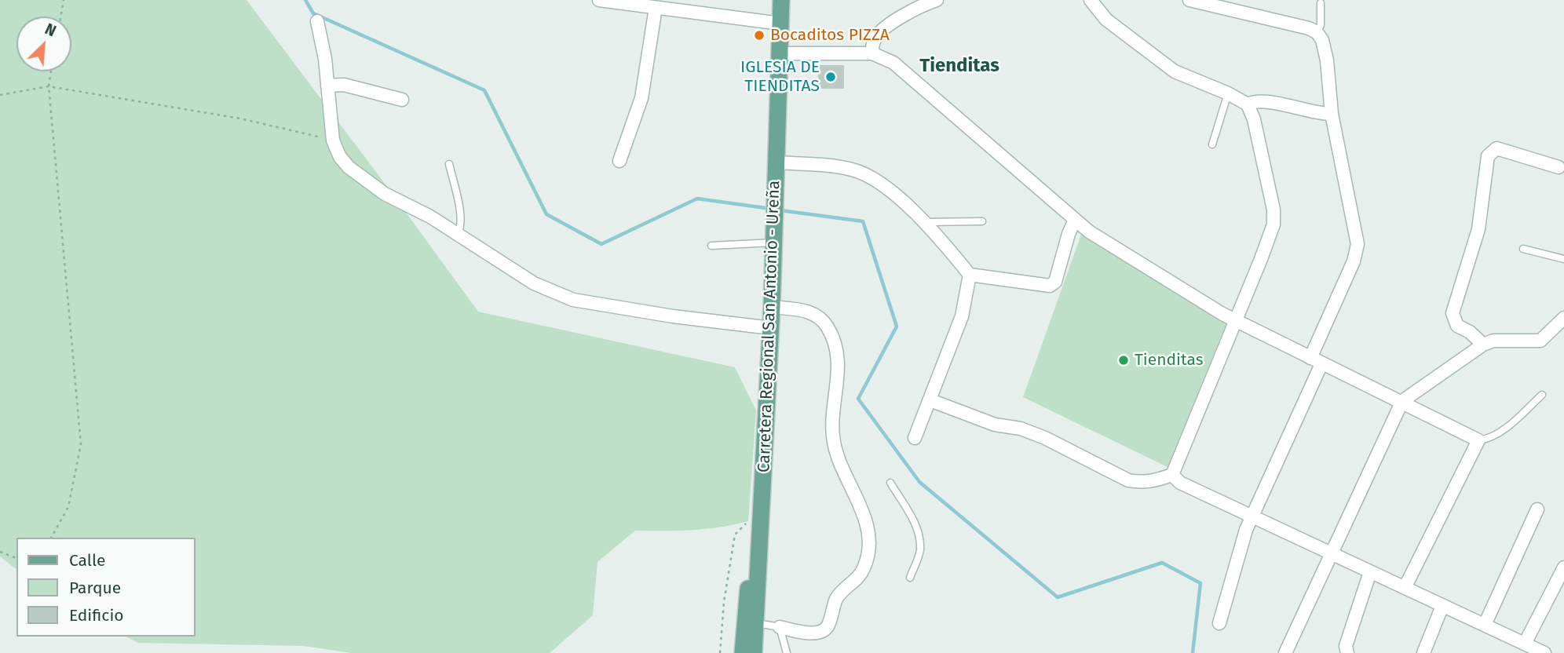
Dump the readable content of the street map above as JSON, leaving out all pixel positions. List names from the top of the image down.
{
  "streets": {
    "main road": ["Carretera Regional San Antonio - Ureña"]
  },
  "districts": ["Tienditas"],
  "places": ["Bocaditos PIZZA", "IGLESIA DE TIENDITAS", "Tienditas"],
  "legend": ["Calle", "Parque", "Edificio"],
  "north": "top right"
}
